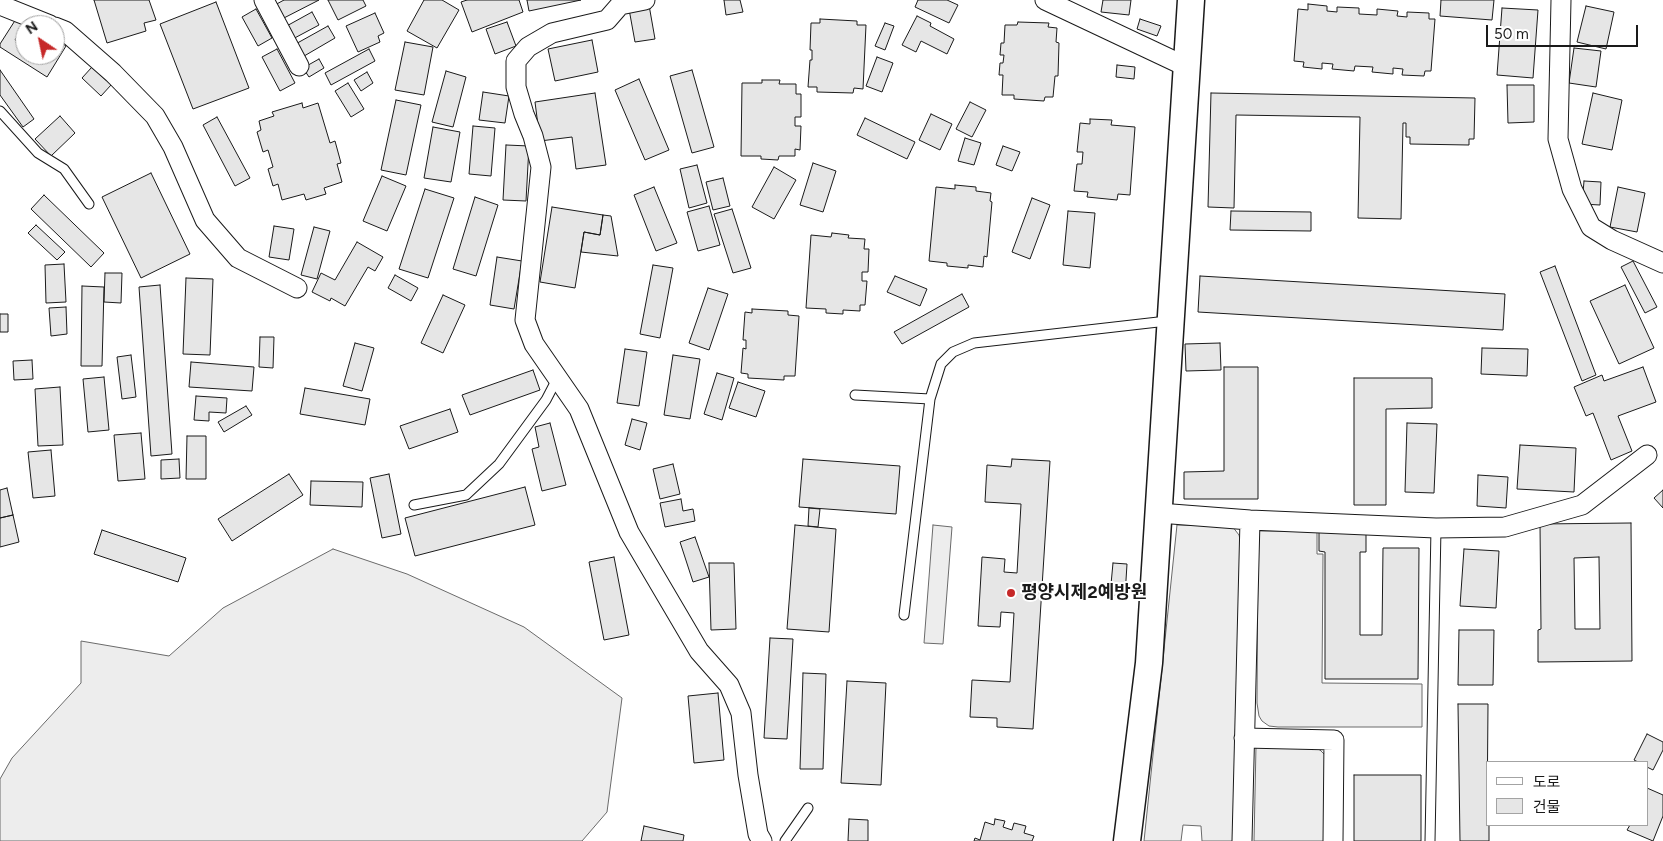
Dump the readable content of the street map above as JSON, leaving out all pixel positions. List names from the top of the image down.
{
  "places": ["평양시제2예방원"],
  "legend": ["도로", "건물"],
  "scale_bar": "50 m",
  "north": "top left"
}
